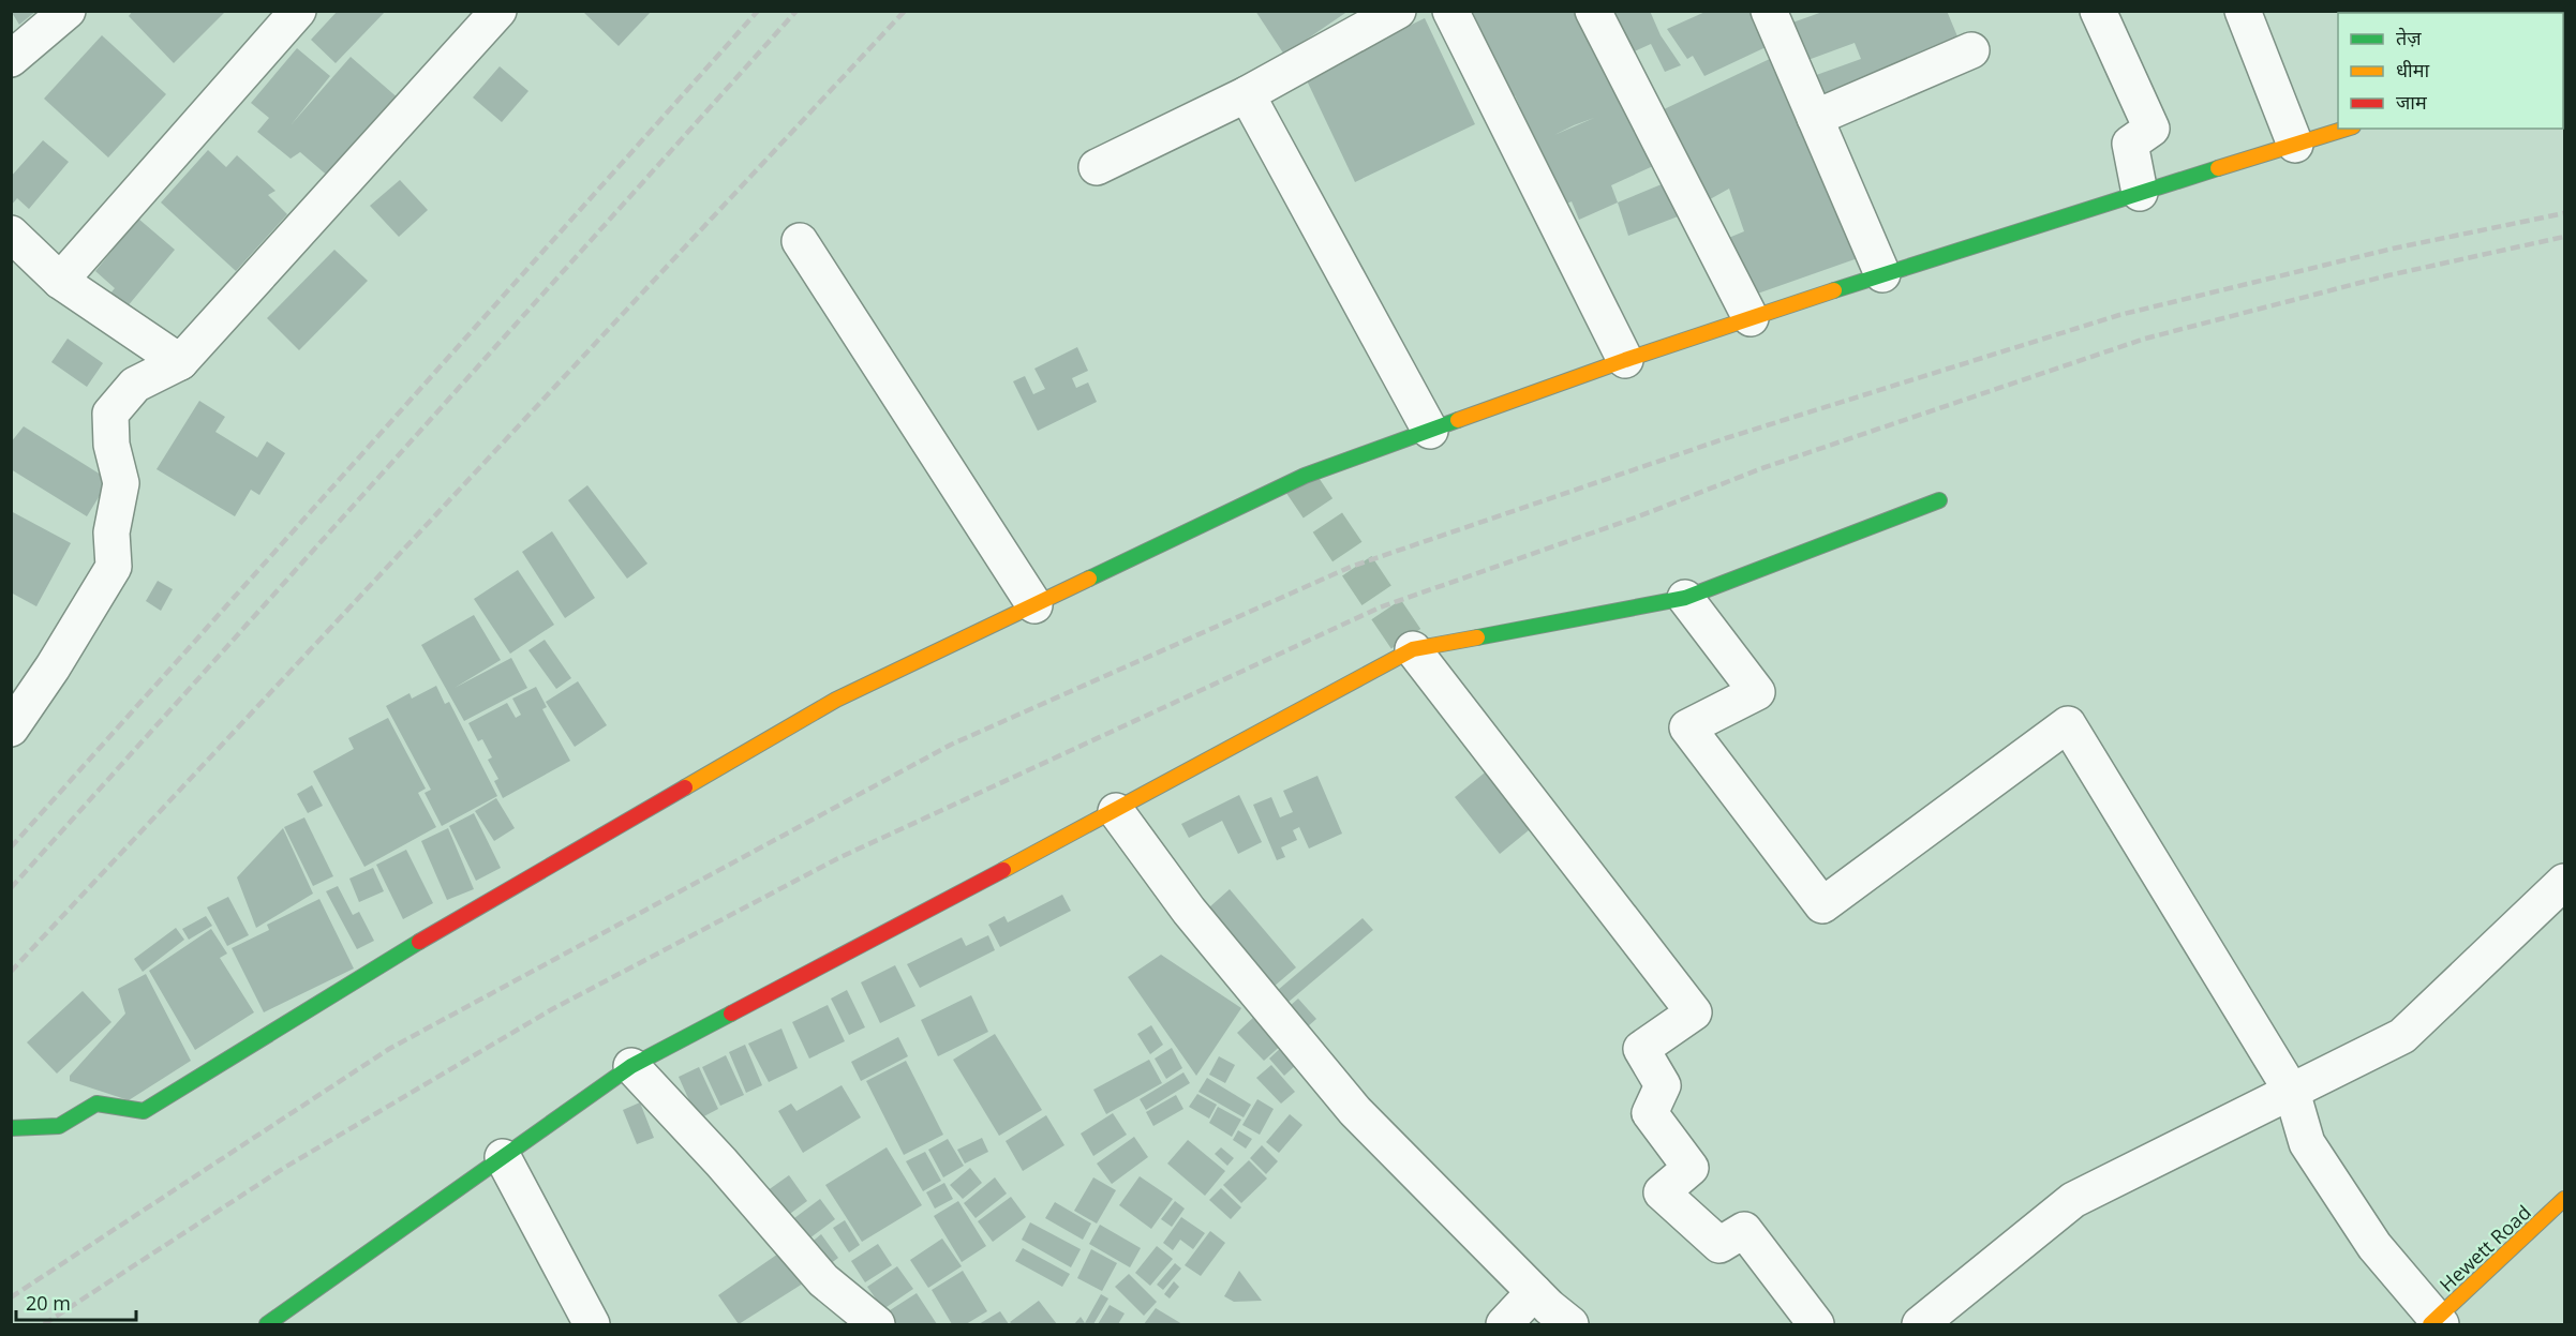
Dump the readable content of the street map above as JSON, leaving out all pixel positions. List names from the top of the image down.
{
  "streets": {
    "street": ["Hewett Road"]
  },
  "legend": ["तेज़", "धीमा", "जाम"],
  "scale_bar": "20 m"
}
